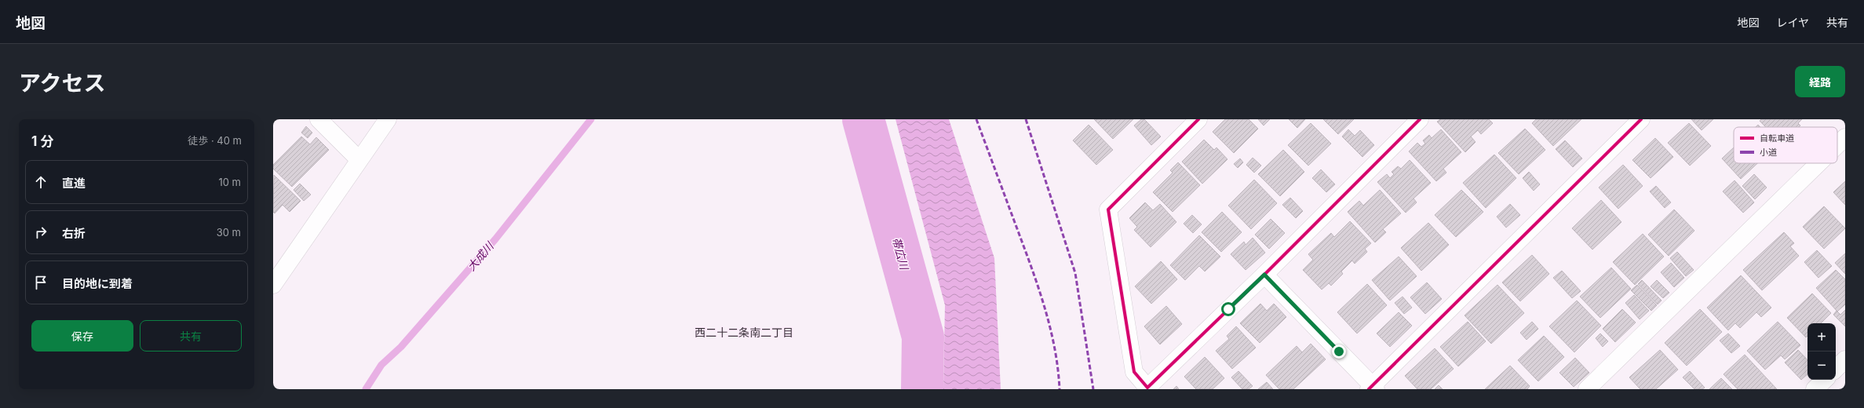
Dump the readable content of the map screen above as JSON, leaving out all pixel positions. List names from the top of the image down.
{
  "districts": ["西二十二条南二丁目"],
  "water": ["帯広川", "大成川"],
  "legend": ["自転車道", "小道"],
  "page": {
    "header": "地図",
    "nav": ["地図", "レイヤ", "共有"],
    "title": "アクセス",
    "buttons": [
      "経路",
      ["保存", "共有"]
    ],
    "heading": ["1 分", "徒歩 · 40 m"],
    "list": [
      ["直進", "10 m"],
      ["右折", "30 m"],
      "目的地に到着"
    ],
    "map_buttons": ["+", "−"]
  }
}
